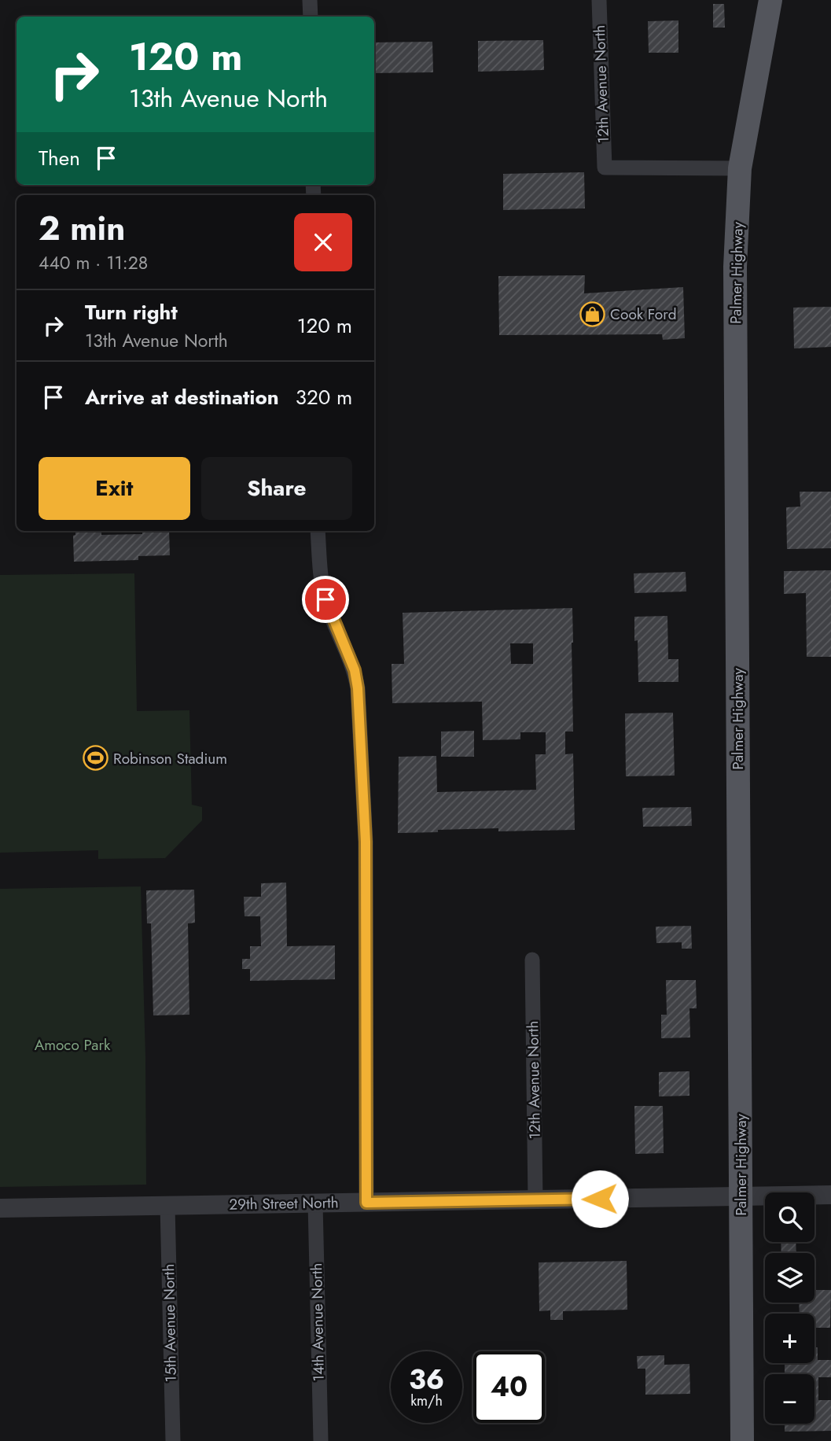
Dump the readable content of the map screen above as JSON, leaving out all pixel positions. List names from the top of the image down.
{
  "streets": {
    "main road": ["Palmer Highway"],
    "street": [
      "12th Avenue North",
      "29th Street North",
      "14th Avenue North",
      "15th Avenue North"
    ]
  },
  "crossings": [
    ["12th Avenue North", "Palmer Highway"],
    ["12th Avenue North", "29th Street North"],
    ["Palmer Highway", "29th Street North"],
    ["29th Street North", "14th Avenue North"],
    ["29th Street North", "15th Avenue North"]
  ],
  "parks": ["Amoco Park"],
  "places": {
    "shop": ["Cook Ford"],
    "sports": ["Robinson Stadium"]
  },
  "page": {
    "turn": ["120 m", "13th Avenue North"],
    "then": "Then",
    "heading": ["2 min", "440 m · 11:28"],
    "list": [
      {
        "name": "Turn right",
        "note": "13th Avenue North",
        "value": "120 m"
      },
      {
        "name": "Arrive at destination",
        "value": "320 m"
      }
    ],
    "buttons": ["Exit", "Share"],
    "map_buttons": ["+", "−"],
    "speed": "36 km/h",
    "limit": "40"
  }
}
